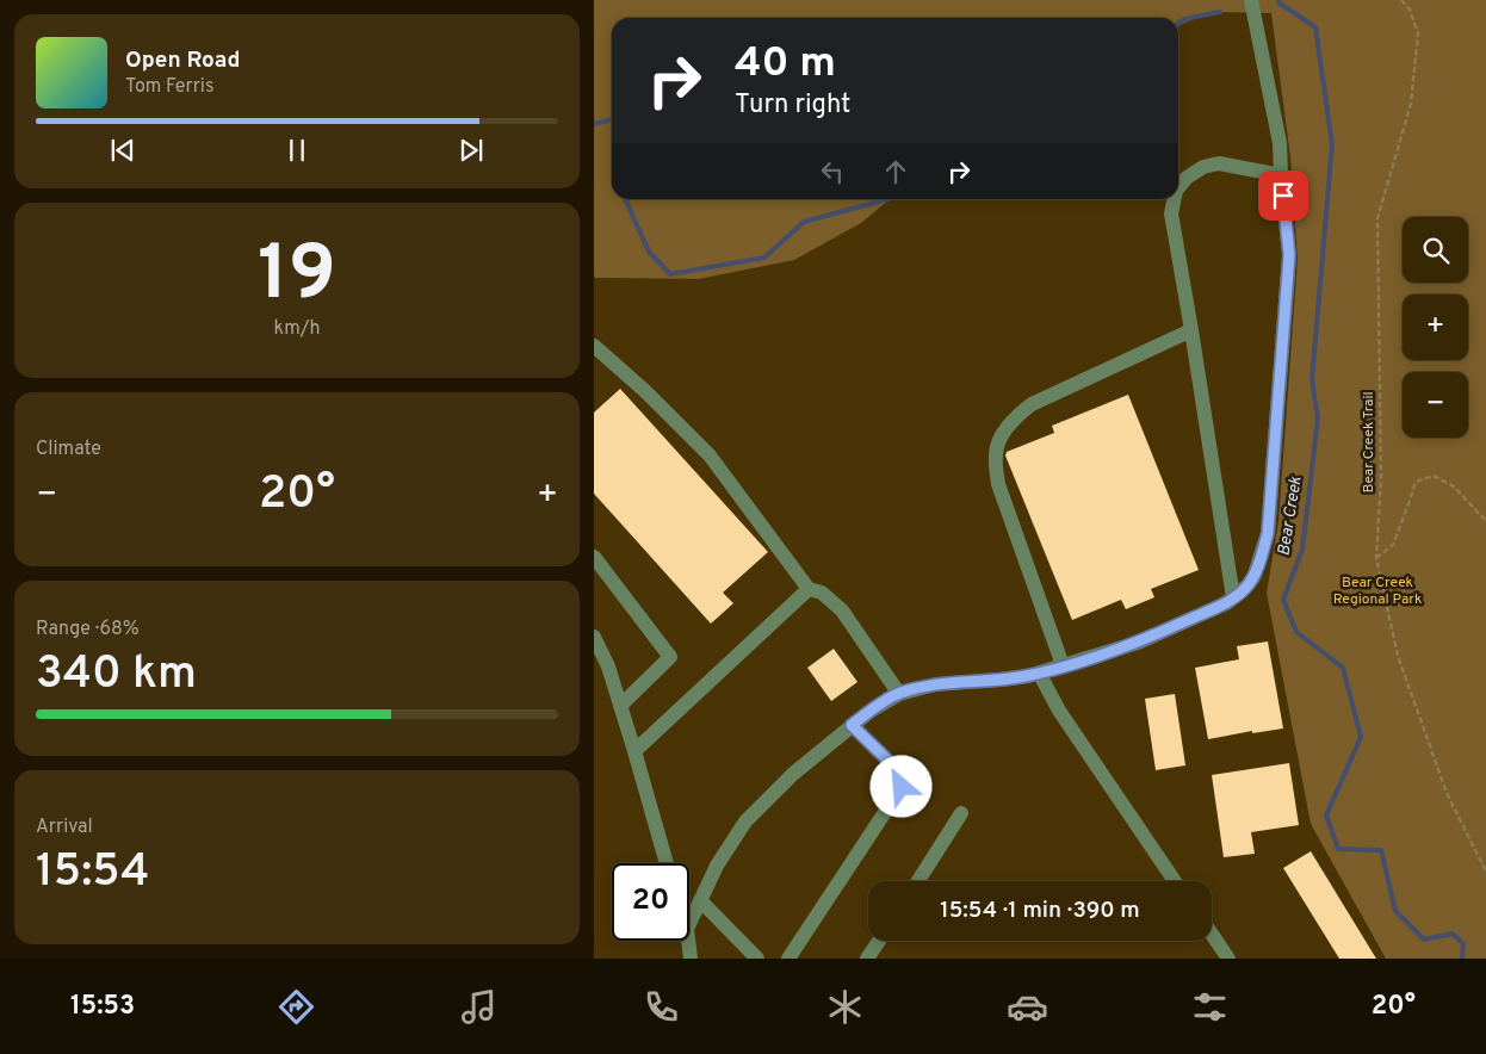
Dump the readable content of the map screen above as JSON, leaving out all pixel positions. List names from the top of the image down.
{
  "streets": {
    "path": ["Bear Creek Trail"]
  },
  "water": ["Bear Creek"],
  "parks": ["Bear Creek Regional Park"],
  "page": {
    "turn": ["40 m", "Turn right"],
    "song": ["Open Road", "Tom Ferris"],
    "tile": [
      ["19", "km/h"],
      "Climate",
      ["Range · 68%", "340 km"],
      ["Arrival", "15:54"]
    ],
    "map_buttons": ["+", "−"],
    "heat": ["−", "20°", "+"],
    "limit": "20",
    "trip": "15:54 · 1 min · 390 m",
    "tabs": ["15:53", "20°"]
  }
}
